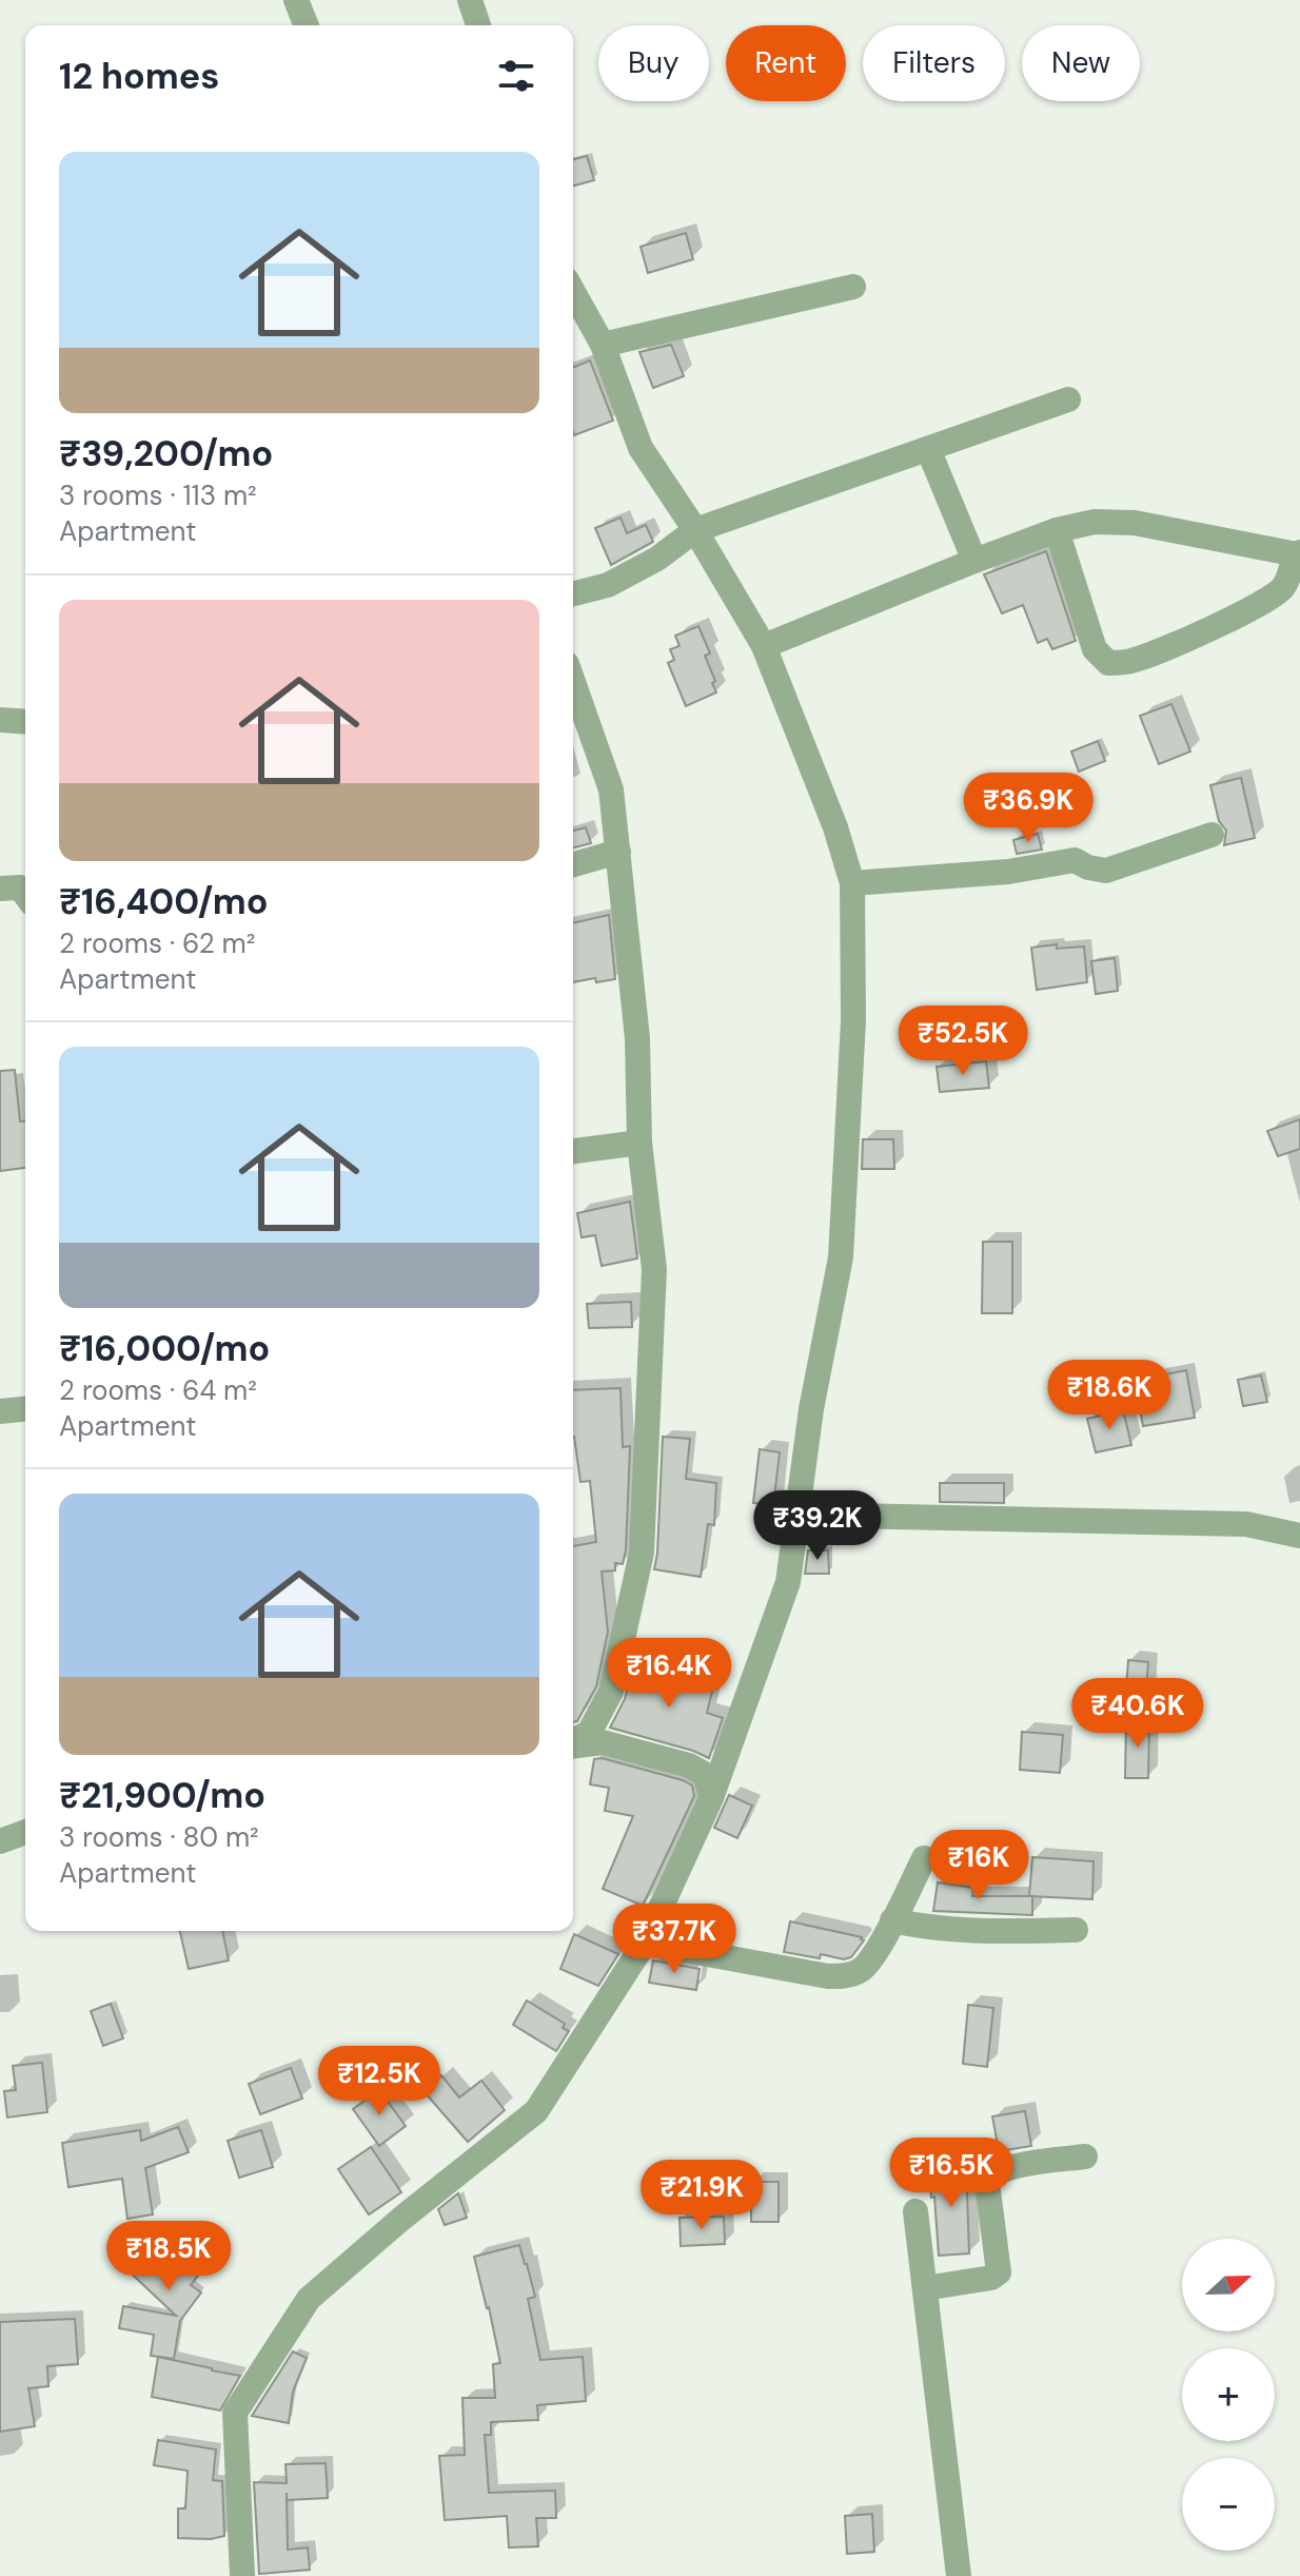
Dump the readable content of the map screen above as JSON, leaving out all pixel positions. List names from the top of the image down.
{
  "north": "right",
  "page": {
    "chip": [
      "Buy",
      "Rent",
      "Filters",
      "New"
    ],
    "heading": "12 homes",
    "list": [
      {
        "name": "₹39,200/mo",
        "note": "3 rooms · 113 m² · Apartment"
      },
      {
        "name": "₹16,400/mo",
        "note": "2 rooms · 62 m² · Apartment"
      },
      {
        "name": "₹16,000/mo",
        "note": "2 rooms · 64 m² · Apartment"
      },
      {
        "name": "₹21,900/mo",
        "note": "3 rooms · 80 m² · Apartment"
      }
    ],
    "price": [
      "₹36.9K",
      "₹52.5K",
      "₹18.6K",
      "₹39.2K",
      "₹16.4K",
      "₹40.6K",
      "₹16K",
      "₹37.7K",
      "₹12.5K",
      "₹16.5K",
      "₹21.9K",
      "₹18.5K"
    ],
    "map_buttons": ["+", "−"]
  }
}
